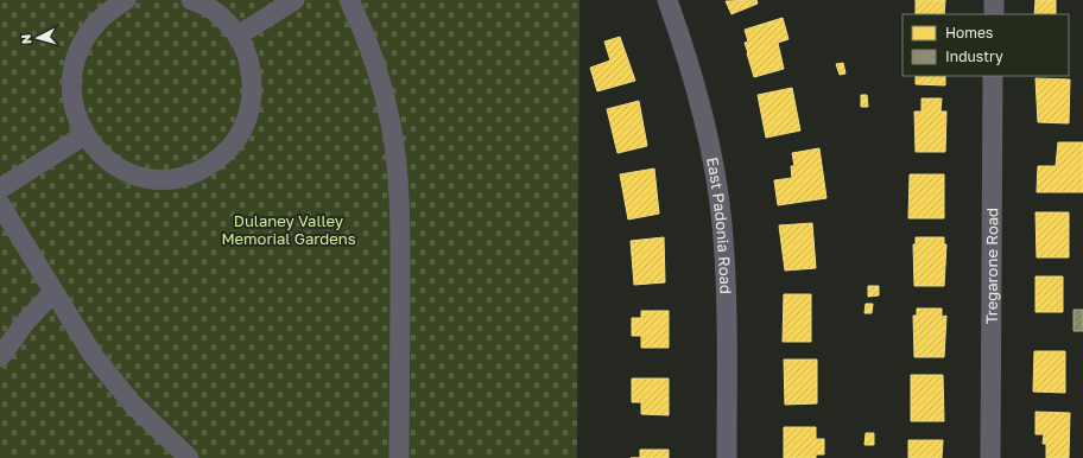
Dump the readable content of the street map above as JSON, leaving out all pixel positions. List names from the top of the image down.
{
  "streets": {
    "street": ["East Padonia Road", "Tregarone Road"]
  },
  "parks": ["Dulaney Valley Memorial Gardens"],
  "legend": ["Homes", "Industry"],
  "north": "left"
}
